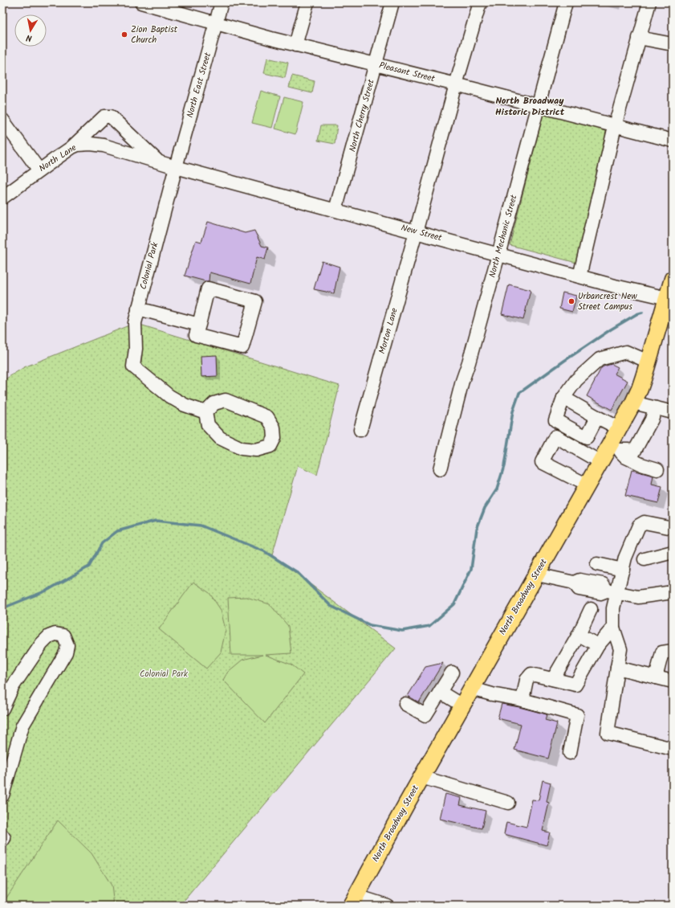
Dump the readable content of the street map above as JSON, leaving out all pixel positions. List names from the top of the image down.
{
  "streets": {
    "main road": ["North Broadway Street"],
    "street": [
      "Pleasant Street",
      "North East Street",
      "North Cherry Street",
      "North Lane",
      "New Street",
      "North Mechanic Street",
      "Colonial Park",
      "Morton Lane"
    ]
  },
  "crossings": [
    ["Pleasant Street", "North East Street"],
    ["Pleasant Street", "North Cherry Street"],
    ["Pleasant Street", "North Mechanic Street"],
    ["Pleasant Street", "Morton Lane"],
    ["North East Street", "North Lane"],
    ["North East Street", "New Street"],
    ["North East Street", "Colonial Park"],
    ["North Cherry Street", "New Street"],
    ["North Lane", "New Street"],
    ["North Lane", "Colonial Park"],
    ["New Street", "North Mechanic Street"],
    ["New Street", "Colonial Park"],
    ["New Street", "Morton Lane"],
    ["New Street", "North Broadway Street"]
  ],
  "districts": ["North Broadway Historic District"],
  "parks": ["Colonial Park"],
  "places": ["Zion Baptist Church", "Urbancrest New Street Campus"],
  "north": "bottom"
}
